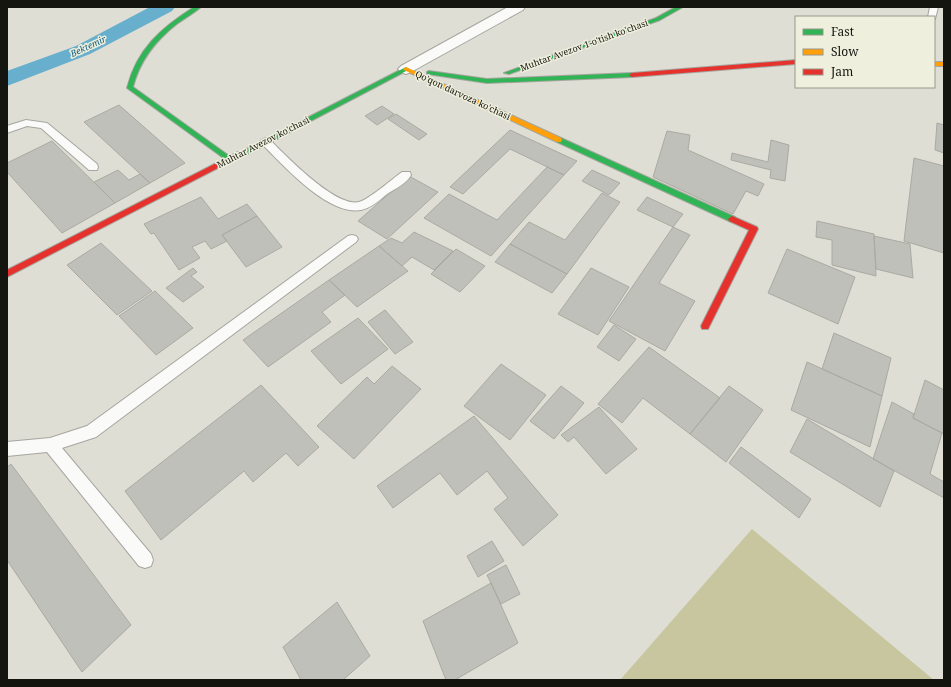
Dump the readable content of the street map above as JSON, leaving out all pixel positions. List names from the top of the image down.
{
  "streets": {
    "street": ["Muhtar Avezov 1-o'tish ko'chasi", "Qo'qon darvoza ko'chasi", "Muhtar Avezov ko'chasi"]
  },
  "crossings": [
    ["Muhtar Avezov 1-o'tish ko'chasi", "Qo'qon darvoza ko'chasi"],
    ["Qo'qon darvoza ko'chasi", "Muhtar Avezov ko'chasi"]
  ],
  "water": ["Bektemir"],
  "legend": ["Fast", "Slow", "Jam"]
}
